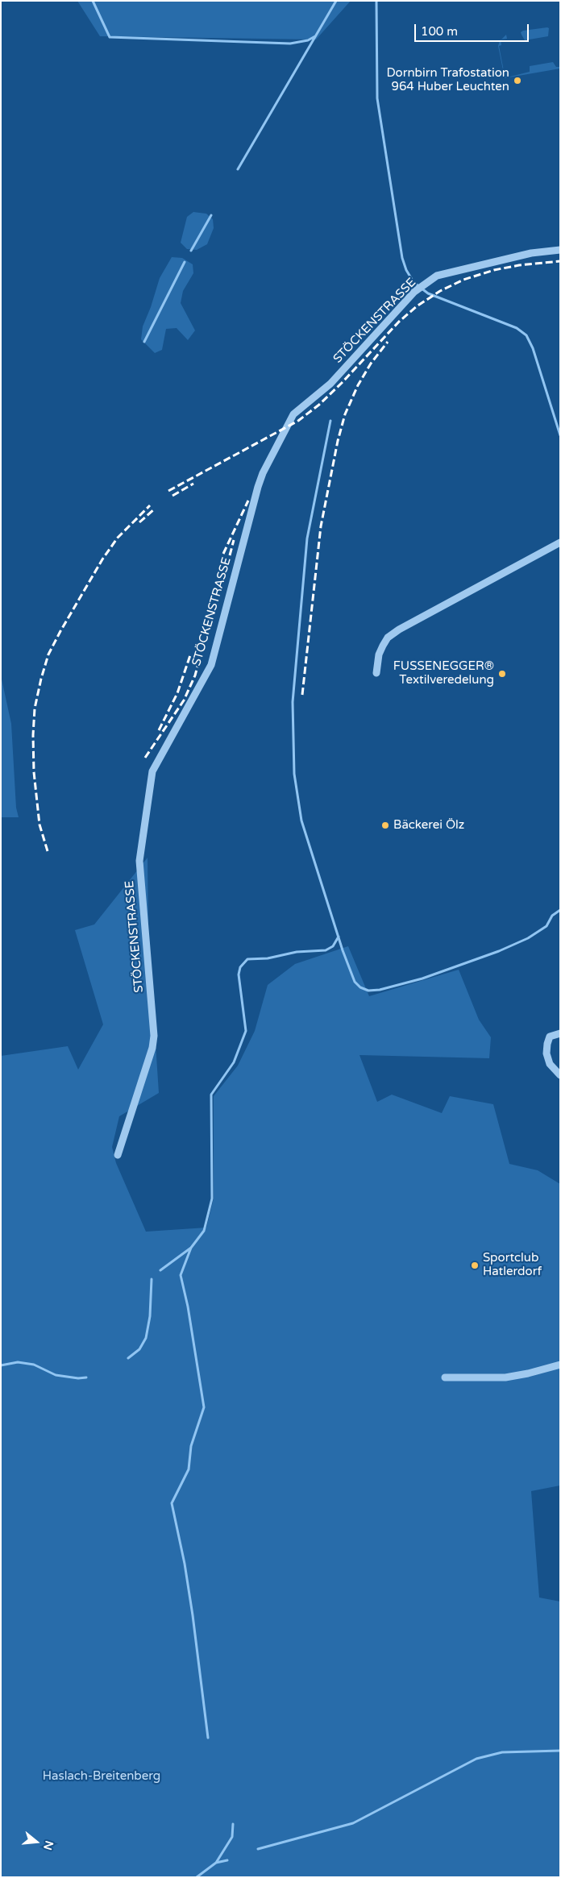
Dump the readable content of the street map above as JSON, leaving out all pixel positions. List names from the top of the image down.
{
  "streets": {
    "street": ["STÖCKENSTRASSE"]
  },
  "parks": ["Haslach-Breitenberg"],
  "places": [
    "Dornbirn Trafostation 964 Huber Leuchten",
    "FUSSENEGGER® Textilveredelung",
    "Bäckerei Ölz",
    "Sportclub Hatlerdorf"
  ],
  "scale_bar": "100 m",
  "north": "right"
}
